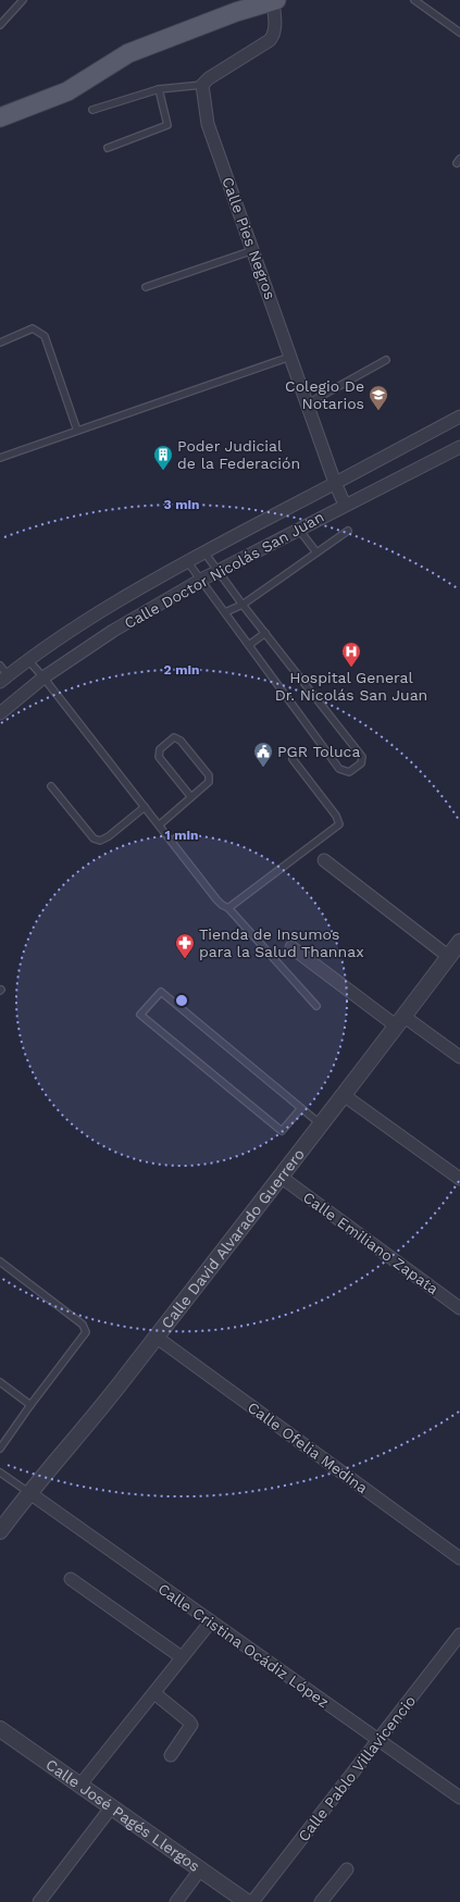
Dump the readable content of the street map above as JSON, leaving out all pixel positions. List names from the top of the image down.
{
  "streets": {
    "street": [
      "Calle Pies Negros",
      "Calle Doctor Nicolás San Juan",
      "Calle David Alvarado Guerrero",
      "Calle Emiliano Zapata",
      "Calle Ofelia Medina",
      "Calle Cristina Ocádiz López",
      "Calle Pablo Villavicencio",
      "Calle José Pagés Llergos"
    ]
  },
  "crossings": [
    ["Calle Pies Negros", "Calle Doctor Nicolás San Juan"],
    ["Calle David Alvarado Guerrero", "Calle Emiliano Zapata"],
    ["Calle David Alvarado Guerrero", "Calle Ofelia Medina"],
    ["Calle David Alvarado Guerrero", "Calle Cristina Ocádiz López"],
    ["Calle Cristina Ocádiz López", "Calle Pablo Villavicencio"]
  ],
  "places": {
    "school or university": ["Colegio De Notarios"],
    "building": ["Poder Judicial de la Federación"],
    "hospital": ["Hospital General Dr. Nicolás San Juan"],
    "public building": ["PGR Toluca"],
    "pharmacy": ["Tienda de Insumos para la Salud Thannax"]
  },
  "rings": ["3 min", "2 min", "1 min"]
}
